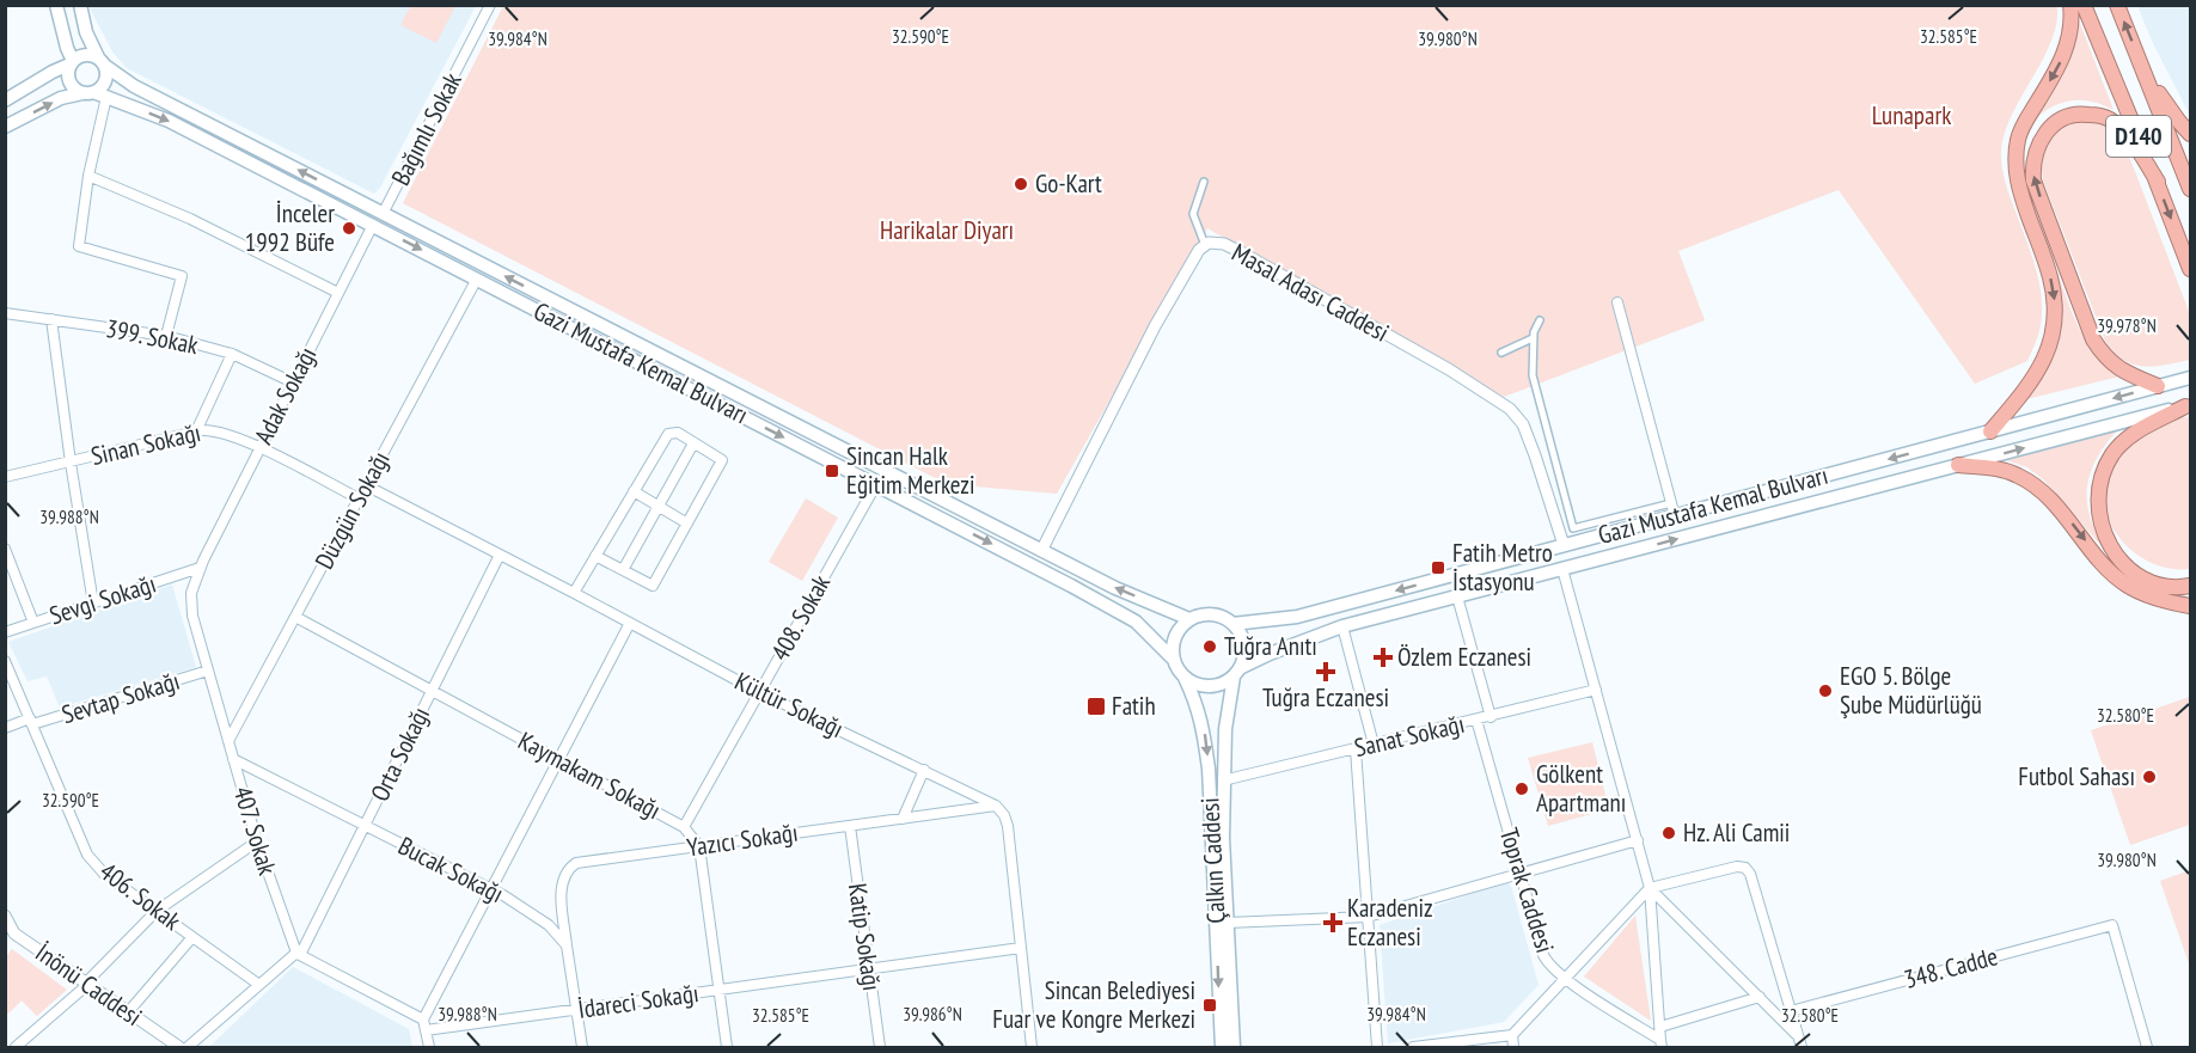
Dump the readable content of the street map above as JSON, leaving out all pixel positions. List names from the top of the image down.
{
  "streets": {
    "highway": ["D140"],
    "main road": ["Gazi Mustafa Kemal Bulvarı", "Çalkın Caddesi"],
    "street": [
      "Bağımlı Sokak",
      "Masal Adası Caddesi",
      "399. Sokak",
      "Adak Sokağı",
      "Sinan Sokağı",
      "Düzgün Sokağı",
      "Sevgi Sokağı",
      "408. Sokak",
      "Sevtap Sokağı",
      "Kültür Sokağı",
      "Sanat Sokağı",
      "Orta Sokağı",
      "Kaymakam Sokağı",
      "407. Sokak",
      "Yazıcı Sokağı",
      "Bucak Sokağı",
      "Toprak Caddesi",
      "406. Sokak",
      "Katip Sokağı",
      "348. Cadde",
      "İnönü Caddesi",
      "İdareci Sokağı"
    ]
  },
  "crossings": [
    ["Bağımlı Sokak", "Gazi Mustafa Kemal Bulvarı"],
    ["Masal Adası Caddesi", "Gazi Mustafa Kemal Bulvarı"],
    ["399. Sokak", "Adak Sokağı"],
    ["Gazi Mustafa Kemal Bulvarı", "Adak Sokağı"],
    ["Gazi Mustafa Kemal Bulvarı", "Düzgün Sokağı"],
    ["Gazi Mustafa Kemal Bulvarı", "408. Sokak"],
    ["Gazi Mustafa Kemal Bulvarı", "Çalkın Caddesi"],
    ["Adak Sokağı", "Sinan Sokağı"],
    ["Adak Sokağı", "Sevgi Sokağı"],
    ["Adak Sokağı", "407. Sokak"],
    ["Sinan Sokağı", "Düzgün Sokağı"],
    ["Düzgün Sokağı", "Kültür Sokağı"],
    ["Düzgün Sokağı", "Kaymakam Sokağı"],
    ["Düzgün Sokağı", "407. Sokak"],
    ["Sevgi Sokağı", "407. Sokak"],
    ["408. Sokak", "Kültür Sokağı"],
    ["408. Sokak", "Kaymakam Sokağı"],
    ["Sevtap Sokağı", "407. Sokak"],
    ["Sevtap Sokağı", "406. Sokak"],
    ["Kültür Sokağı", "Orta Sokağı"],
    ["Kültür Sokağı", "Yazıcı Sokağı"],
    ["Sanat Sokağı", "Çalkın Caddesi"],
    ["Sanat Sokağı", "Toprak Caddesi"],
    ["Orta Sokağı", "Kaymakam Sokağı"],
    ["Orta Sokağı", "407. Sokak"],
    ["Orta Sokağı", "Bucak Sokağı"],
    ["Kaymakam Sokağı", "Yazıcı Sokağı"],
    ["407. Sokak", "Bucak Sokağı"],
    ["Yazıcı Sokağı", "Bucak Sokağı"],
    ["Yazıcı Sokağı", "Katip Sokağı"],
    ["Katip Sokağı", "İdareci Sokağı"]
  ],
  "parks": ["Lunapark", "Harikalar Diyarı"],
  "places": {
    "other": [
      "Go-Kart",
      "İnceler 1992 Büfe",
      "Tuğra Anıtı",
      "EGO 5. Bölge Şube Müdürlüğü",
      "Futbol Sahası",
      "Gölkent Apartmanı",
      "Hz. Ali Camii"
    ],
    "transit": [
      "Sincan Halk Eğitim Merkezi",
      "Fatih Metro İstasyonu",
      "Fatih",
      "Sincan Belediyesi Fuar ve Kongre Merkezi"
    ],
    "health": ["Özlem Eczanesi", "Tuğra Eczanesi", "Karadeniz Eczanesi"]
  },
  "coordinates": [
    "32.590°E",
    "32.585°E",
    "39.980°N",
    "39.984°N",
    "39.978°N",
    "39.988°N",
    "32.580°E",
    "39.986°N"
  ]
}
